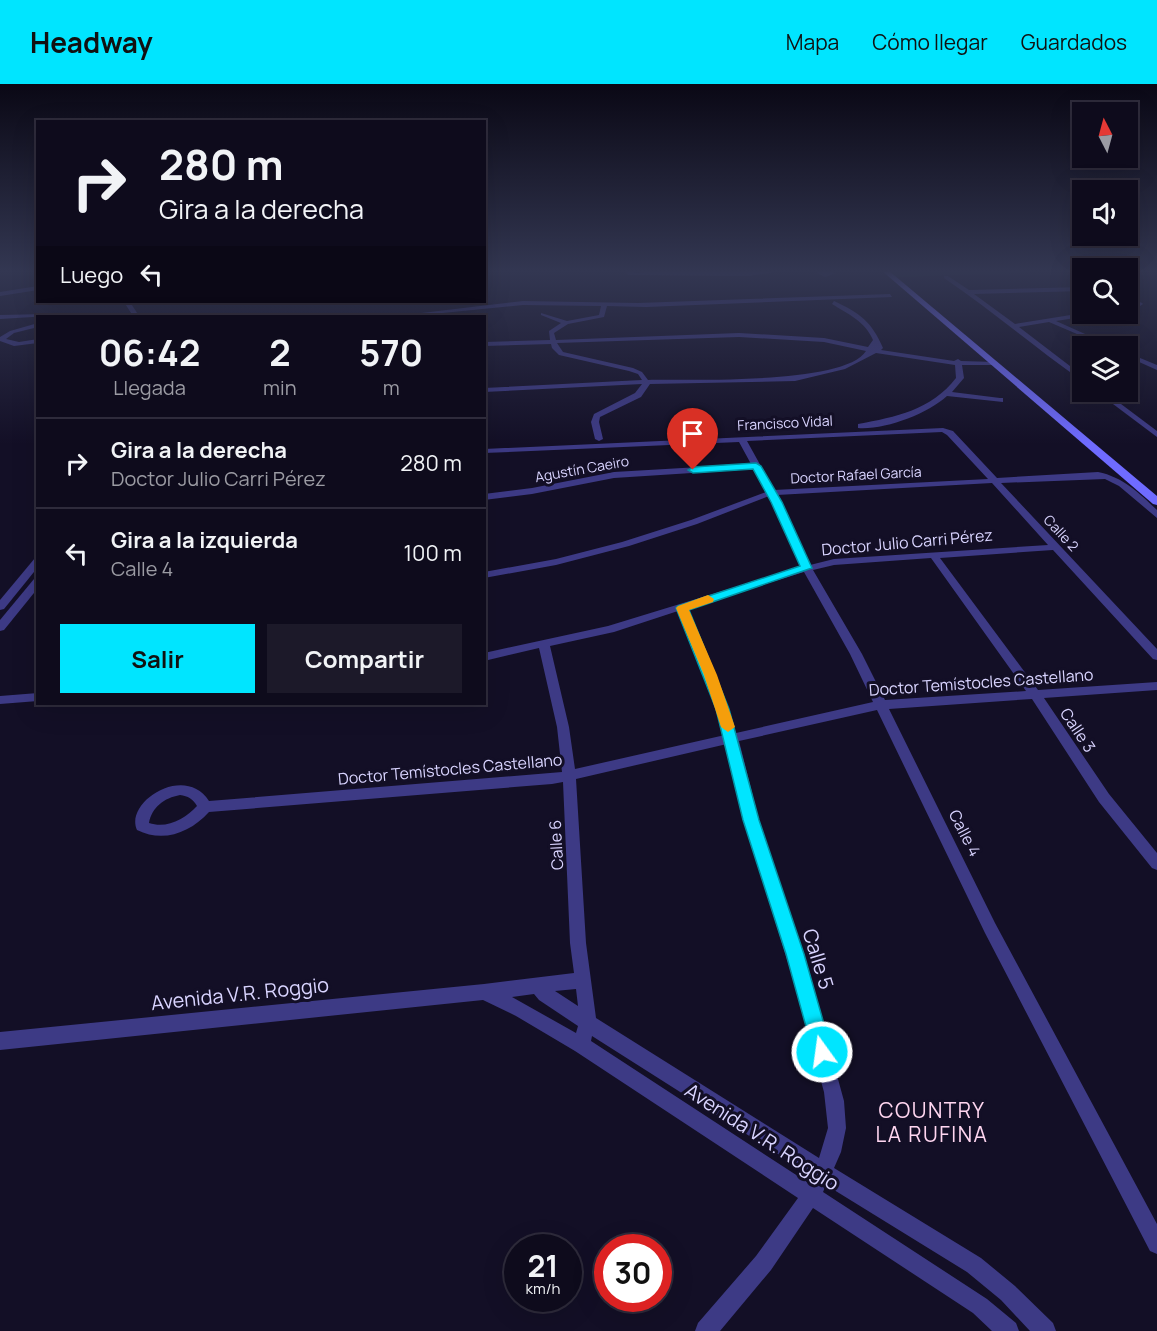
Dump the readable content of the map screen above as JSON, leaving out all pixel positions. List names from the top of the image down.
{
  "streets": {
    "street": [
      "Francisco Vidal",
      "Agustín Caeiro",
      "Doctor Rafael García",
      "Calle 2",
      "Doctor Julio Carri Pérez",
      "Doctor Temístocles Castellano",
      "Calle 3",
      "Calle 4",
      "Calle 6",
      "Calle 5",
      "Avenida V.R. Roggio"
    ]
  },
  "crossings": [
    ["Francisco Vidal", "Calle 2"],
    ["Francisco Vidal", "Calle 4"],
    ["Agustín Caeiro", "Calle 4"],
    ["Doctor Rafael García", "Calle 2"],
    ["Doctor Rafael García", "Calle 4"],
    ["Calle 2", "Doctor Julio Carri Pérez"],
    ["Doctor Julio Carri Pérez", "Calle 3"],
    ["Doctor Julio Carri Pérez", "Calle 4"],
    ["Doctor Julio Carri Pérez", "Calle 6"],
    ["Doctor Julio Carri Pérez", "Calle 5"],
    ["Doctor Temístocles Castellano", "Calle 3"],
    ["Doctor Temístocles Castellano", "Calle 4"],
    ["Doctor Temístocles Castellano", "Calle 6"],
    ["Doctor Temístocles Castellano", "Calle 5"],
    ["Calle 6", "Avenida V.R. Roggio"],
    ["Calle 5", "Avenida V.R. Roggio"]
  ],
  "districts": ["COUNTRY LA RUFINA"],
  "north": "top",
  "page": {
    "header": "Headway",
    "nav": ["Mapa", "Cómo llegar", "Guardados"],
    "turn": ["280 m", "Gira a la derecha"],
    "then": "Luego",
    "eta": [
      "06:42",
      "Llegada",
      "2",
      "min",
      "570",
      "m"
    ],
    "list": [
      {
        "name": "Gira a la derecha",
        "note": "Doctor Julio Carri Pérez",
        "value": "280 m"
      },
      {
        "name": "Gira a la izquierda",
        "note": "Calle 4",
        "value": "100 m"
      }
    ],
    "buttons": ["Salir", "Compartir"],
    "speed": "21 km/h",
    "limit": "30"
  }
}
